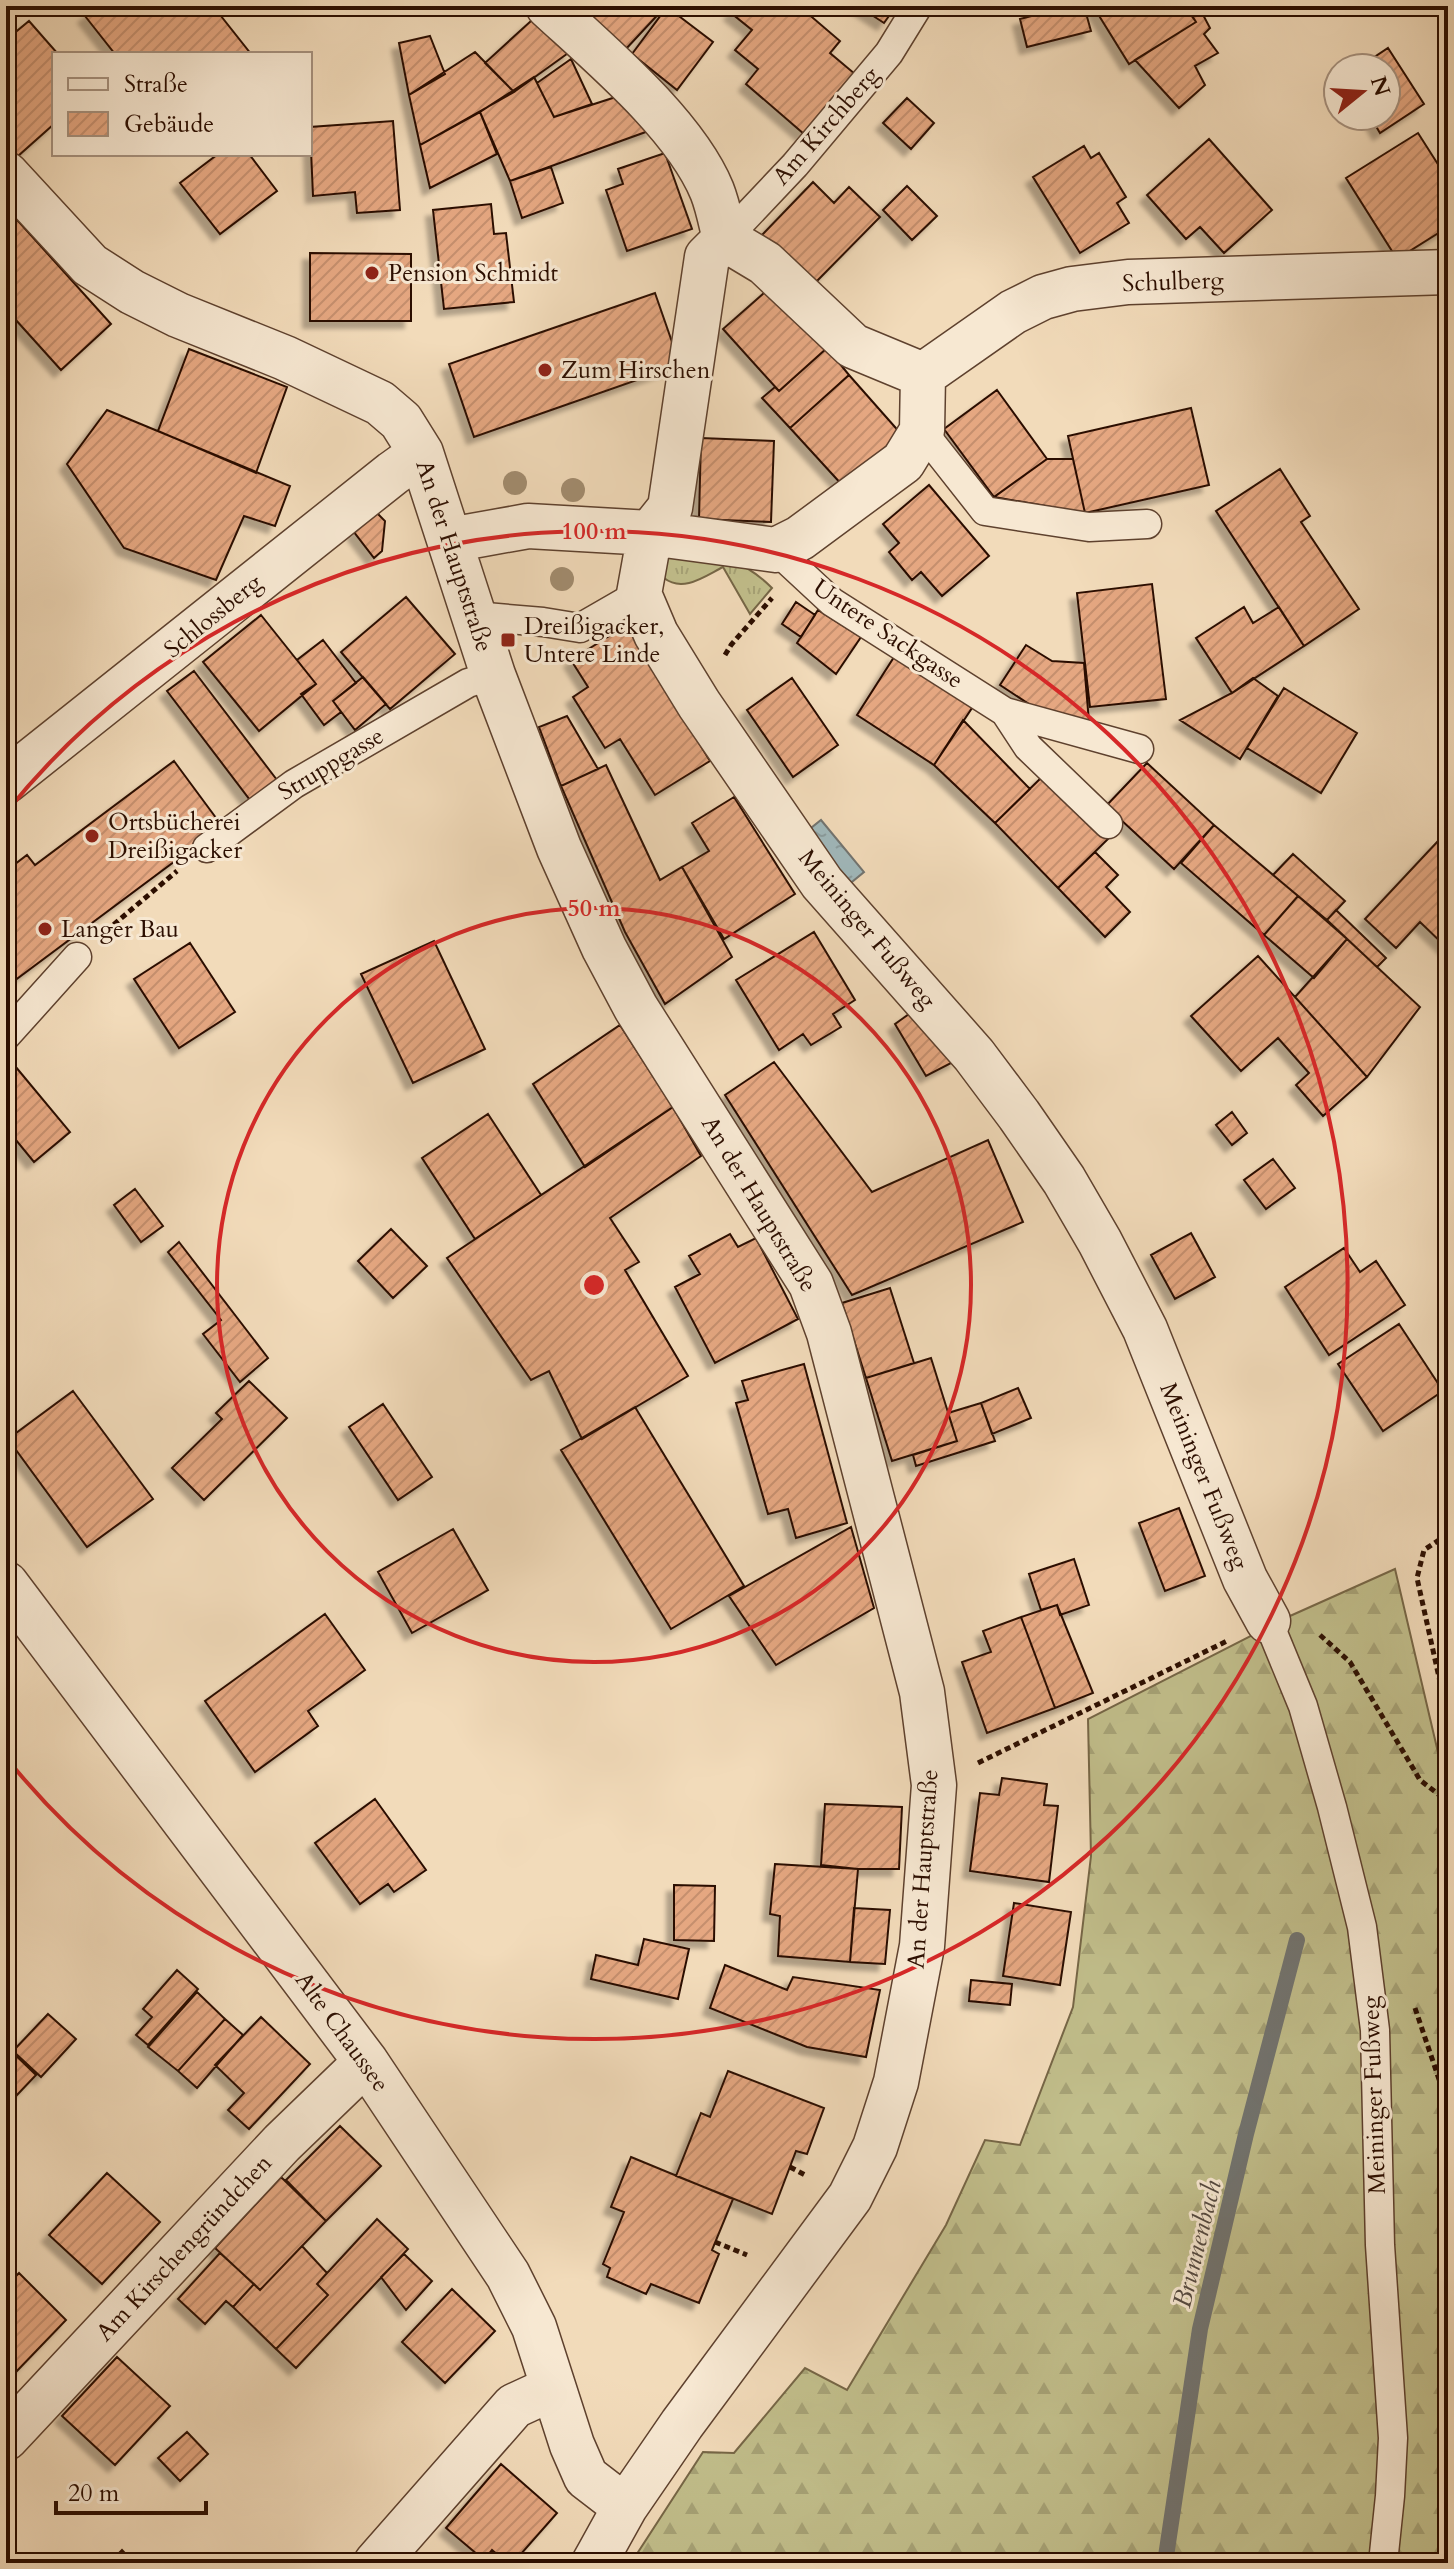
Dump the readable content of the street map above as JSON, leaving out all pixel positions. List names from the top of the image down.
{
  "streets": {
    "street": [
      "Schulberg",
      "An der Hauptstraße",
      "Schlossberg",
      "Meininger Fußweg",
      "Alte Chaussee",
      "Am Kirschengründchen"
    ],
    "lane": ["Am Kirchberg", "Untere Sackgasse", "Struppgasse"]
  },
  "crossings": [
    ["An der Hauptstraße", "Schlossberg"],
    ["An der Hauptstraße", "Struppgasse"],
    ["An der Hauptstraße", "Alte Chaussee"],
    ["Alte Chaussee", "Am Kirschengründchen"]
  ],
  "water": ["Brunnenbach"],
  "places": {
    "other": [
      "Pension Schmidt",
      "Zum Hirschen",
      "Ortsbücherei Dreißigacker",
      "Langer Bau"
    ],
    "transit": ["Dreißigacker, Untere Linde"]
  },
  "legend": ["Straße", "Gebäude"],
  "scale_bar": "20 m",
  "north": "right",
  "rings": ["100 m", "50 m"]
}
